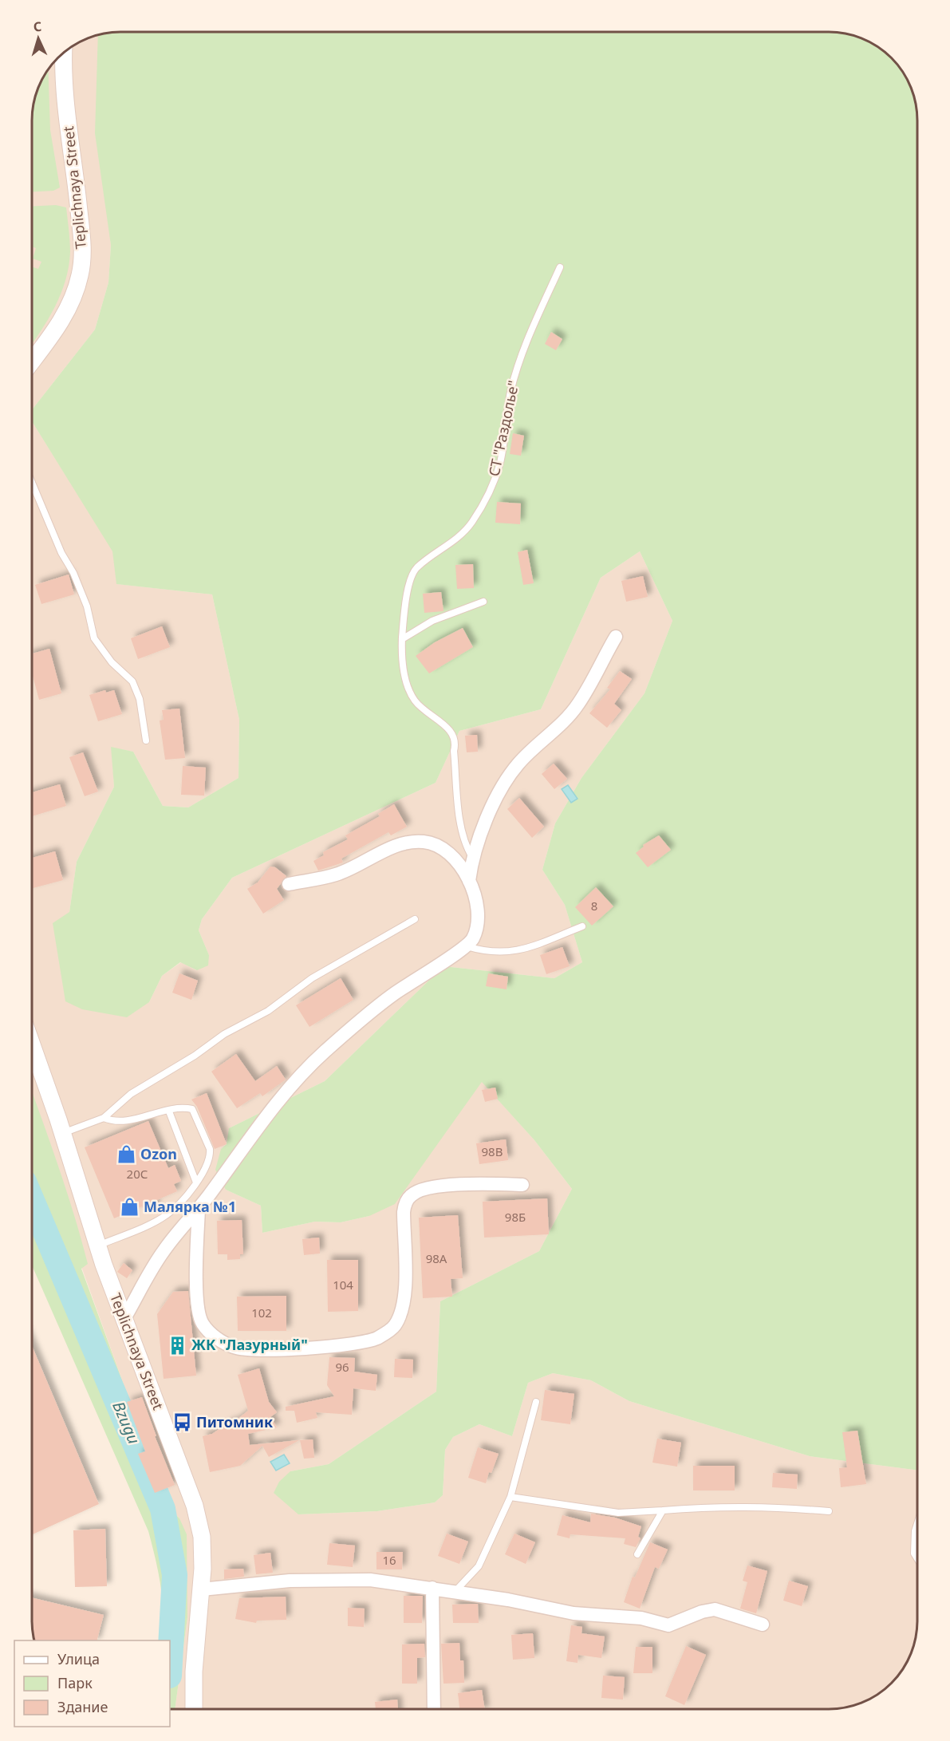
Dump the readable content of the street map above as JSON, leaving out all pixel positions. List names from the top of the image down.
{
  "streets": {
    "street": ["Teplichnaya Street"],
    "lane": ["СТ \"Раздолье\""]
  },
  "water": ["Bzugu"],
  "places": {
    "shop": ["Ozon", "Малярка №1"],
    "building": ["ЖК \"Лазурный\""],
    "bus stop": ["Питомник"]
  },
  "house_numbers": [
    "8",
    "98В",
    "20С",
    "98Б",
    "98А",
    "104",
    "102",
    "96",
    "16"
  ],
  "legend": ["Улица", "Парк", "Здание"],
  "north": "top"
}
